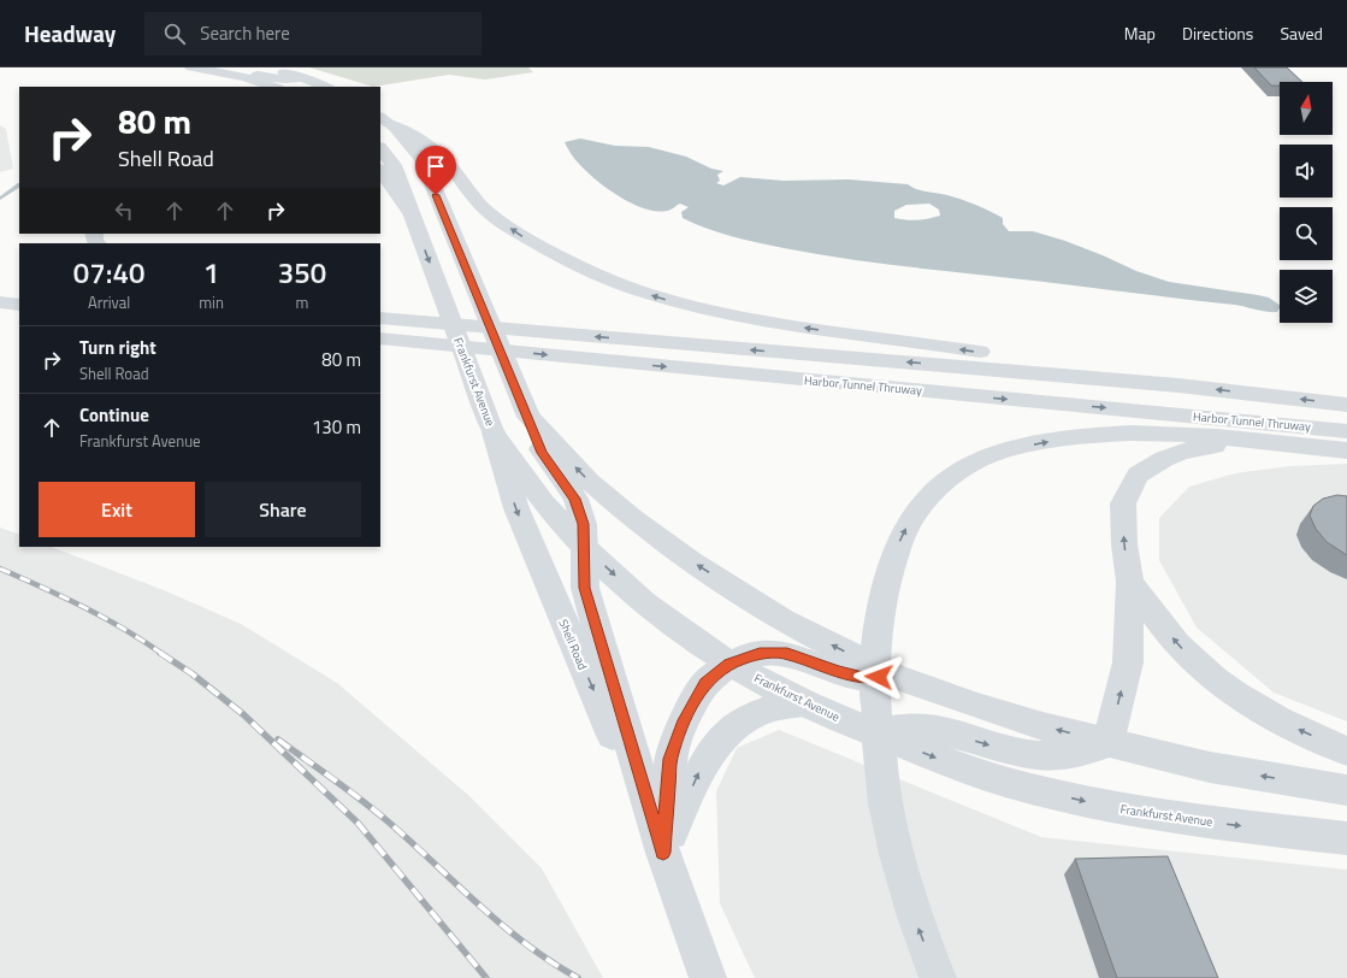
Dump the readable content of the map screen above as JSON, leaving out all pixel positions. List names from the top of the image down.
{
  "streets": {
    "main road": ["Frankfurst Avenue", "Harbor Tunnel Thruway", "Shell Road"]
  },
  "crossings": [
    ["Frankfurst Avenue", "Shell Road"]
  ],
  "north": "top",
  "page": {
    "header": "Headway",
    "search": "Search here",
    "nav": ["Map", "Directions", "Saved"],
    "turn": ["80 m", "Shell Road"],
    "eta": [
      "07:40",
      "Arrival",
      "1",
      "min",
      "350",
      "m"
    ],
    "list": [
      {
        "name": "Turn right",
        "note": "Shell Road",
        "value": "80 m"
      },
      {
        "name": "Continue",
        "note": "Frankfurst Avenue",
        "value": "130 m"
      }
    ],
    "buttons": ["Exit", "Share"]
  }
}
